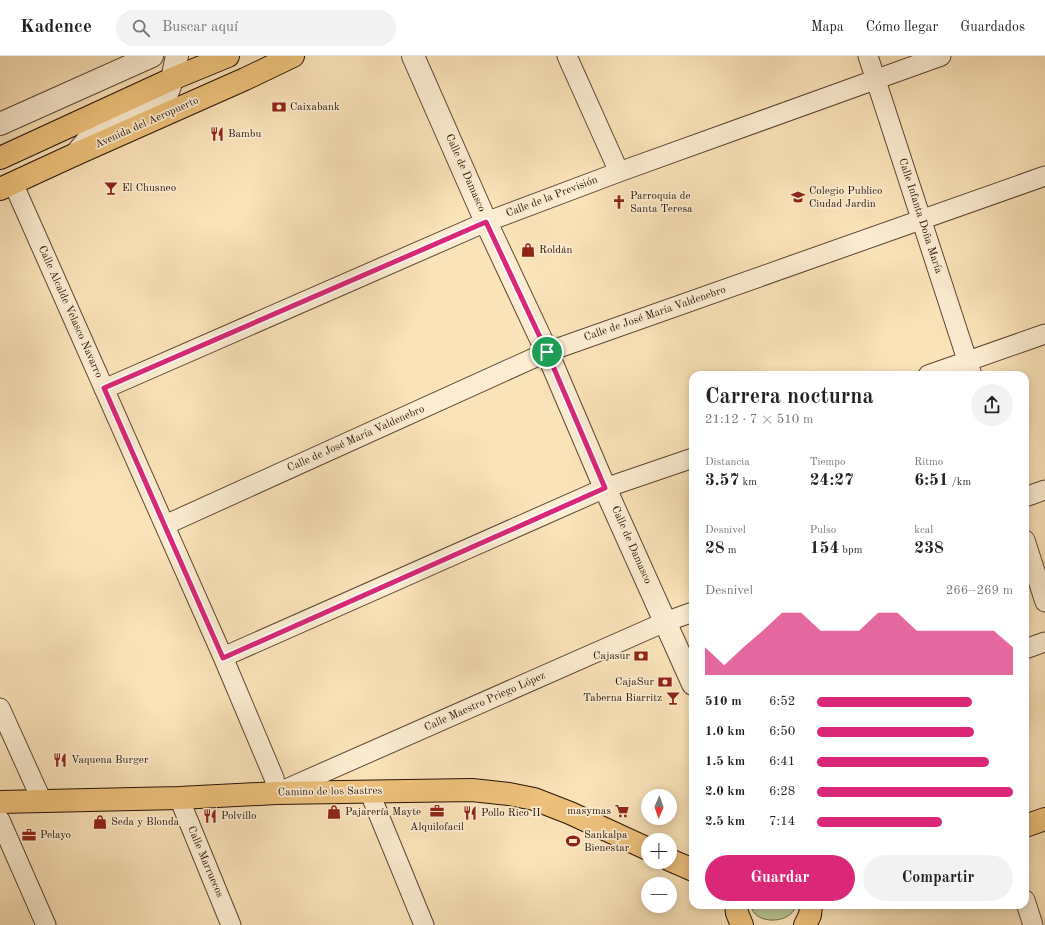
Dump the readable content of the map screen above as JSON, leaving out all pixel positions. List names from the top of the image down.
{
  "streets": {
    "main road": ["Avenida del Aeropuerto", "Camino de los Sastres"],
    "street": [
      "Calle de Damasco",
      "Calle de la Previsión",
      "Calle Infanta Doña María",
      "Calle Alcalde Velasco Navarro",
      "Calle de José María Valdenebro",
      "Calle Maestro Priego López",
      "Calle Marruecos"
    ]
  },
  "crossings": [
    ["Avenida del Aeropuerto", "Calle Alcalde Velasco Navarro"],
    ["Calle de Damasco", "Calle de la Previsión"],
    ["Calle de Damasco", "Calle de José María Valdenebro"],
    ["Calle de Damasco", "Calle Maestro Priego López"],
    ["Calle de la Previsión", "Calle Infanta Doña María"],
    ["Calle de la Previsión", "Calle Alcalde Velasco Navarro"],
    ["Calle Infanta Doña María", "Calle de José María Valdenebro"],
    ["Calle Alcalde Velasco Navarro", "Calle de José María Valdenebro"],
    ["Calle Alcalde Velasco Navarro", "Calle Maestro Priego López"],
    ["Calle Alcalde Velasco Navarro", "Camino de los Sastres"],
    ["Calle Maestro Priego López", "Camino de los Sastres"],
    ["Camino de los Sastres", "Calle Marruecos"]
  ],
  "places": {
    "bank": ["Caixabank", "Cajasur", "CajaSur"],
    "restaurant": [
      "Bambu",
      "Vaquena Burger",
      "Pollo Rico II",
      "Polvillo"
    ],
    "bar": ["El Chusneo", "Taberna Biarritz"],
    "school or university": ["Colegio Publico Ciudad Jardin"],
    "church": ["Parroquia de Santa Teresa"],
    "shop": ["Roldán", "Pajarería Mayte", "Seda y Blonda"],
    "office": ["Alquilofacil", "Pelayo"],
    "supermarket": ["masymas"],
    "sports": ["Sankalpa Bienestar"]
  },
  "north": "bottom",
  "page": {
    "header": "Kadence",
    "search": "Buscar aquí",
    "nav": ["Mapa", "Cómo llegar", "Guardados"],
    "heading": ["Carrera nocturna", "21:12 · 7 × 510 m"],
    "stats": [
      ["Distancia", "3.57 km"],
      ["Tiempo", "24:27"],
      ["Ritmo", "6:51 /km"],
      ["Desnivel", "28 m"],
      ["Pulso", "154 bpm"],
      ["kcal", "238"]
    ],
    "chart": ["Desnivel", "266–269 m"],
    "list": [
      {
        "name": "510 m",
        "note": "6:52"
      },
      {
        "name": "1.0 km",
        "note": "6:50"
      },
      {
        "name": "1.5 km",
        "note": "6:41"
      },
      {
        "name": "2.0 km",
        "note": "6:28"
      },
      {
        "name": "2.5 km",
        "note": "7:14"
      }
    ],
    "map_buttons": ["+", "−"],
    "buttons": ["Guardar", "Compartir"]
  }
}
